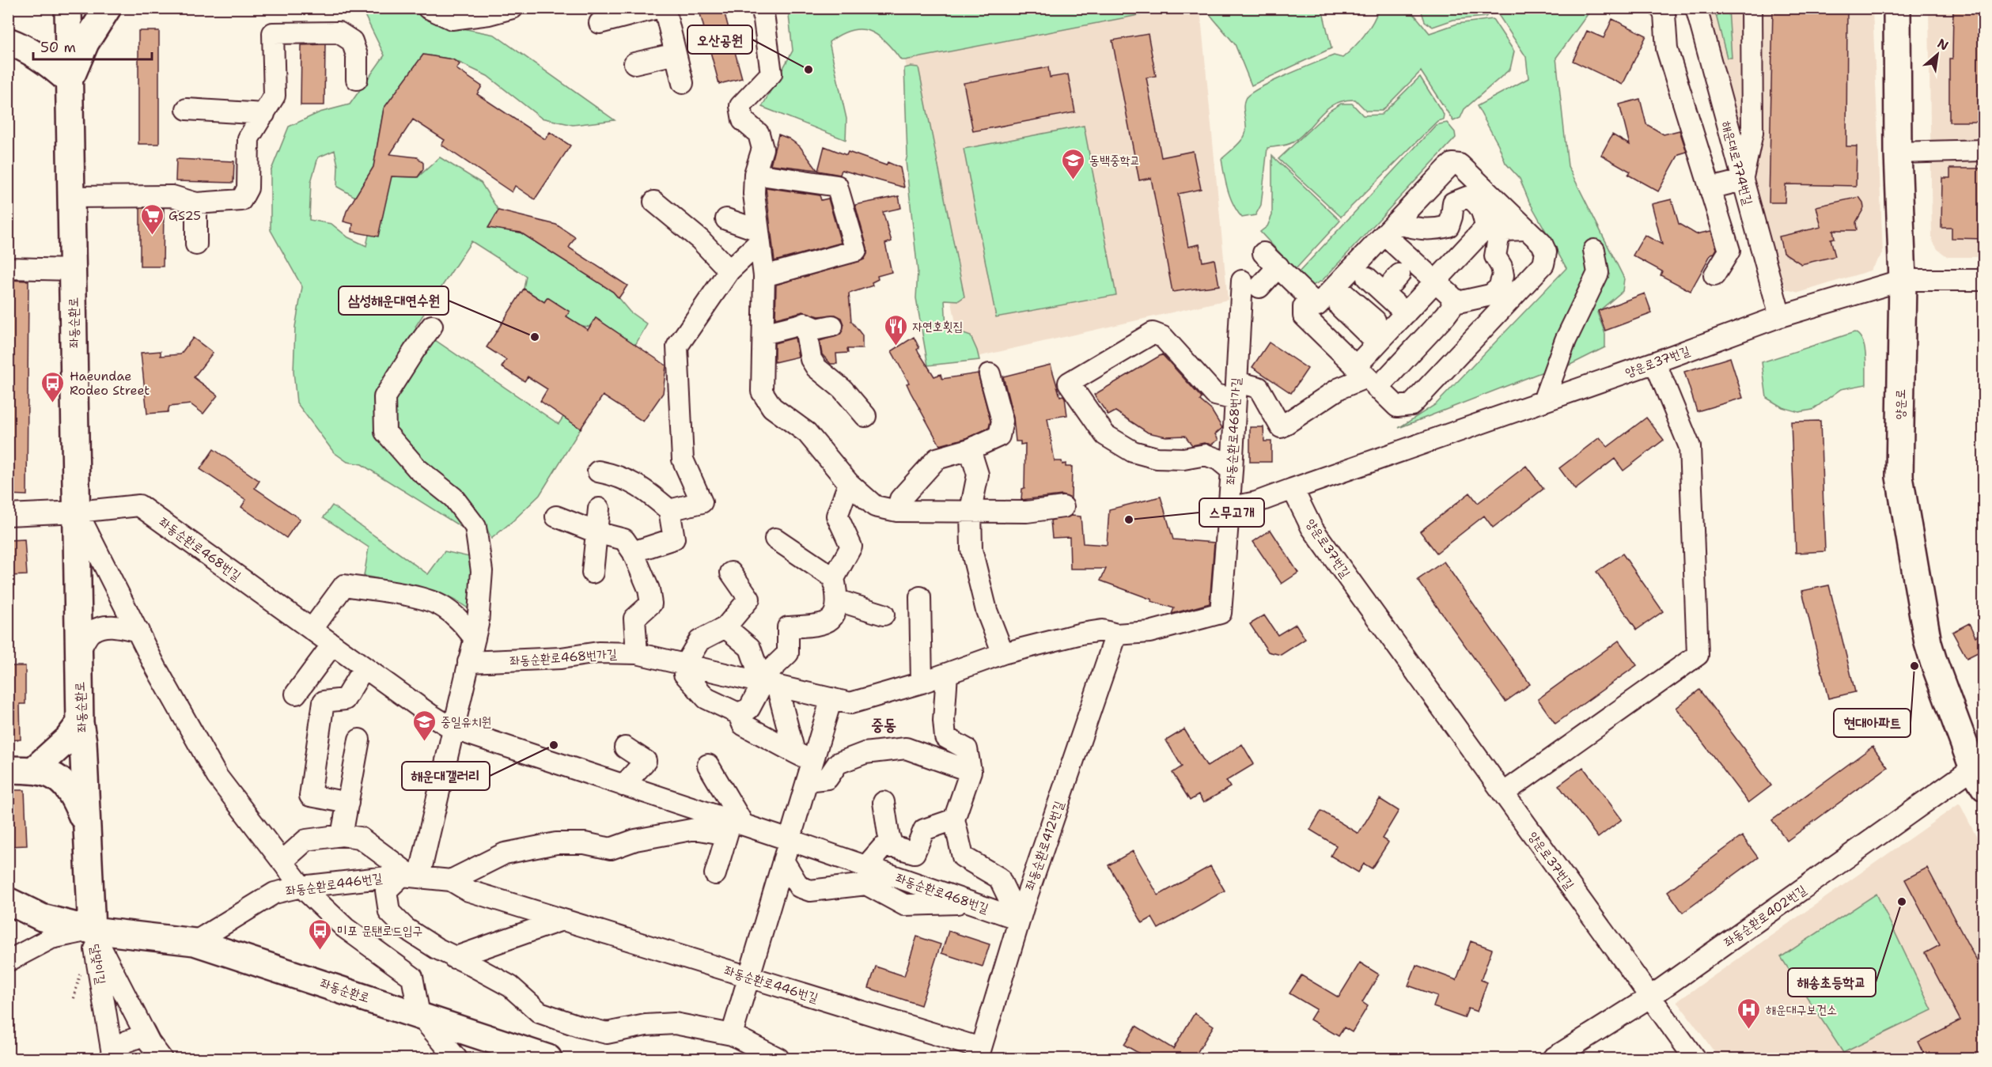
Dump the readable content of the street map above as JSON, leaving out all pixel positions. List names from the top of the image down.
{
  "streets": {
    "main road": ["좌동순환로", "양운로", "달맞이길"],
    "street": [
      "해운대로774번길",
      "양운로37번길",
      "좌동순환로468번가길",
      "좌동순환로468번길",
      "좌동순환로412번길",
      "좌동순환로446번길",
      "좌동순환로402번길"
    ]
  },
  "crossings": [
    ["해운대로774번길", "양운로37번길"],
    ["좌동순환로", "좌동순환로468번길"],
    ["좌동순환로", "좌동순환로446번길"],
    ["좌동순환로", "달맞이길"],
    ["양운로37번길", "양운로"],
    ["양운로37번길", "좌동순환로402번길"],
    ["양운로", "좌동순환로402번길"],
    ["좌동순환로468번가길", "좌동순환로412번길"],
    ["좌동순환로468번길", "좌동순환로412번길"],
    ["좌동순환로468번길", "좌동순환로446번길"],
    ["좌동순환로412번길", "좌동순환로446번길"]
  ],
  "districts": ["중동"],
  "places": {
    "other": [
      "오산공원",
      "삼성해운대연수원",
      "스무고개",
      "현대아파트",
      "해운대갤러리",
      "해송초등학교"
    ],
    "school or university": ["동백중학교", "중일유치원"],
    "supermarket": ["GS25"],
    "restaurant": ["자연호횟집"],
    "bus stop": ["Haeundae Rodeo Street", "미포 문탠로드입구"],
    "hospital": ["해운대구보건소"]
  },
  "scale_bar": "50 m",
  "north": "top right"
}
